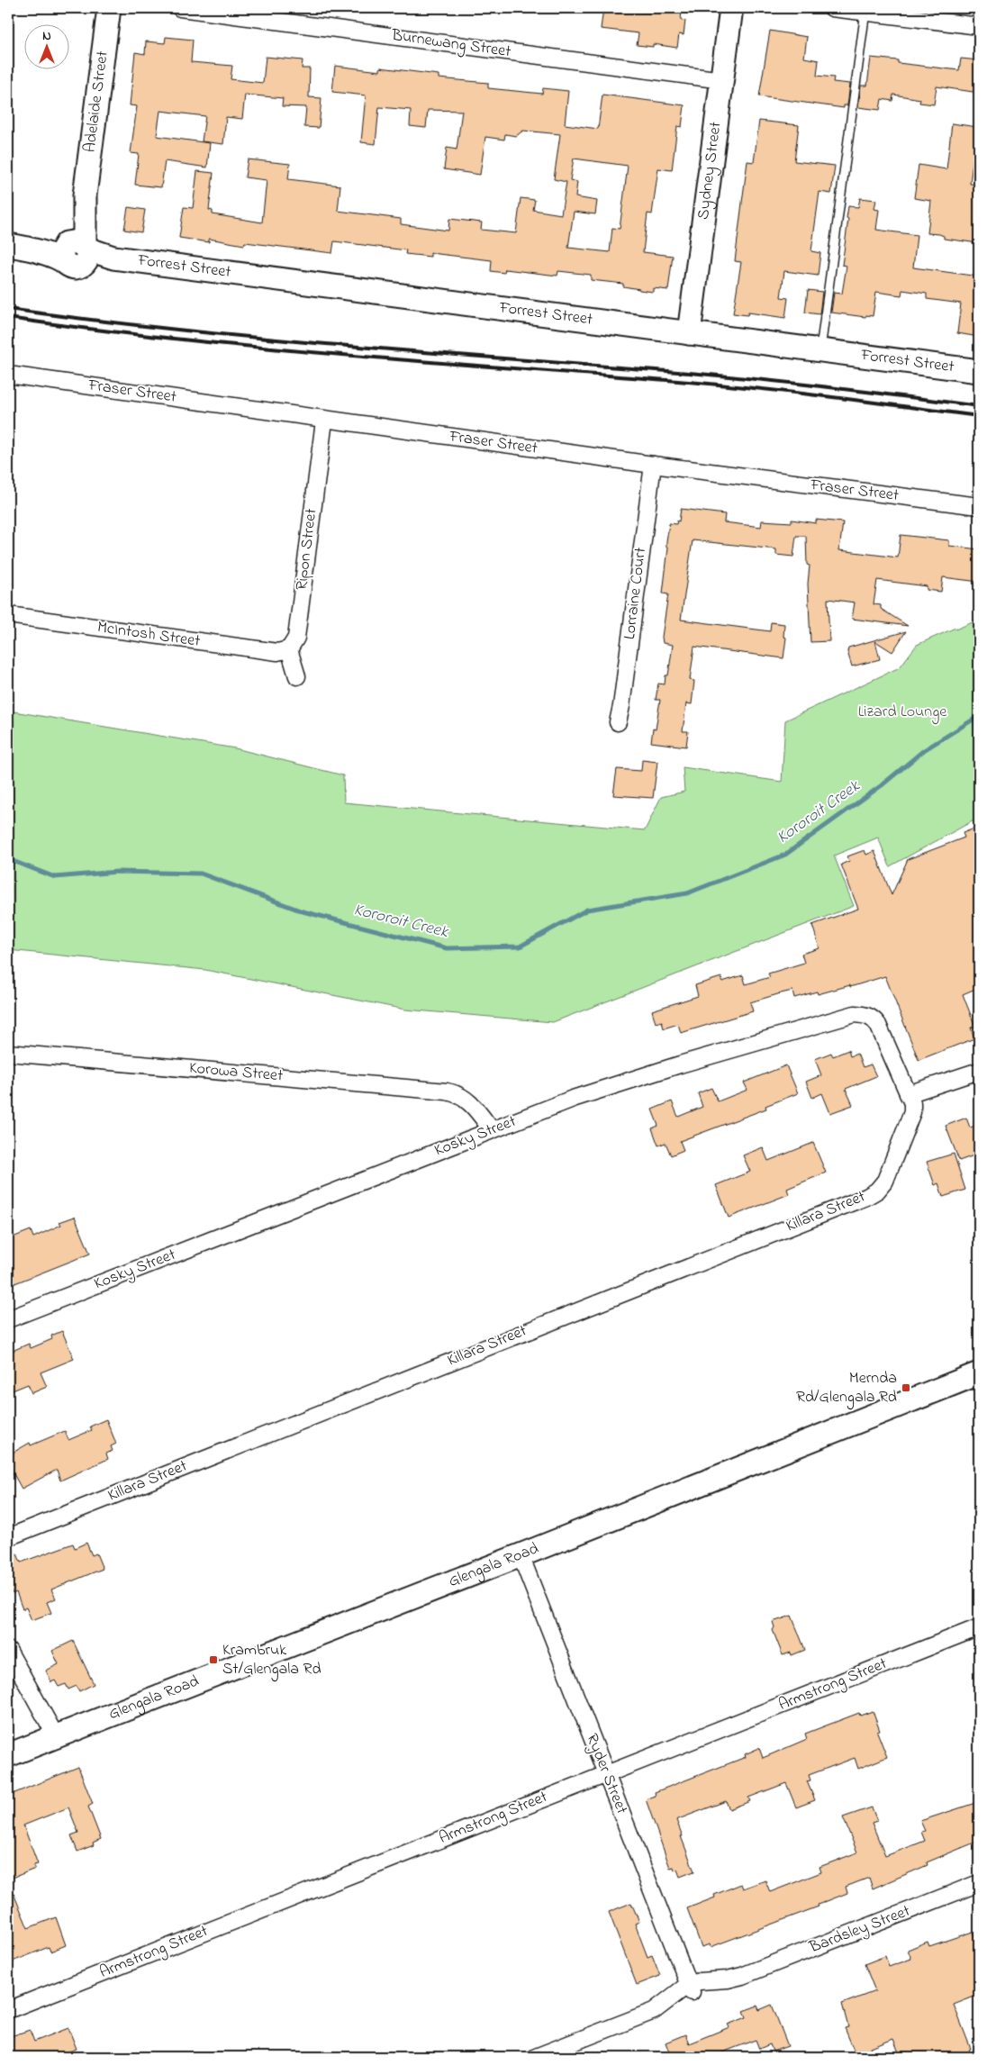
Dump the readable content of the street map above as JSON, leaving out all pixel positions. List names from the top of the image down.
{
  "streets": {
    "street": [
      "Burnewang Street",
      "Adelaide Street",
      "Sydney Street",
      "Forrest Street",
      "Fraser Street",
      "Ripon Street",
      "Lorraine Court",
      "McIntosh Street",
      "Korowa Street",
      "Kosky Street",
      "Killara Street",
      "Glengala Road",
      "Armstrong Street",
      "Ryder Street",
      "Bardsley Street"
    ]
  },
  "crossings": [
    ["Burnewang Street", "Sydney Street"],
    ["Adelaide Street", "Forrest Street"],
    ["Sydney Street", "Forrest Street"],
    ["Fraser Street", "Ripon Street"],
    ["Fraser Street", "Lorraine Court"],
    ["Ripon Street", "McIntosh Street"],
    ["Korowa Street", "Kosky Street"],
    ["Kosky Street", "Killara Street"],
    ["Glengala Road", "Ryder Street"],
    ["Armstrong Street", "Ryder Street"],
    ["Ryder Street", "Bardsley Street"]
  ],
  "water": ["Kororoit Creek"],
  "parks": ["Lizard Lounge"],
  "places": {
    "transit": ["Mernda Rd/Glengala Rd", "Krambruk St/Glengala Rd"]
  },
  "north": "top"
}
